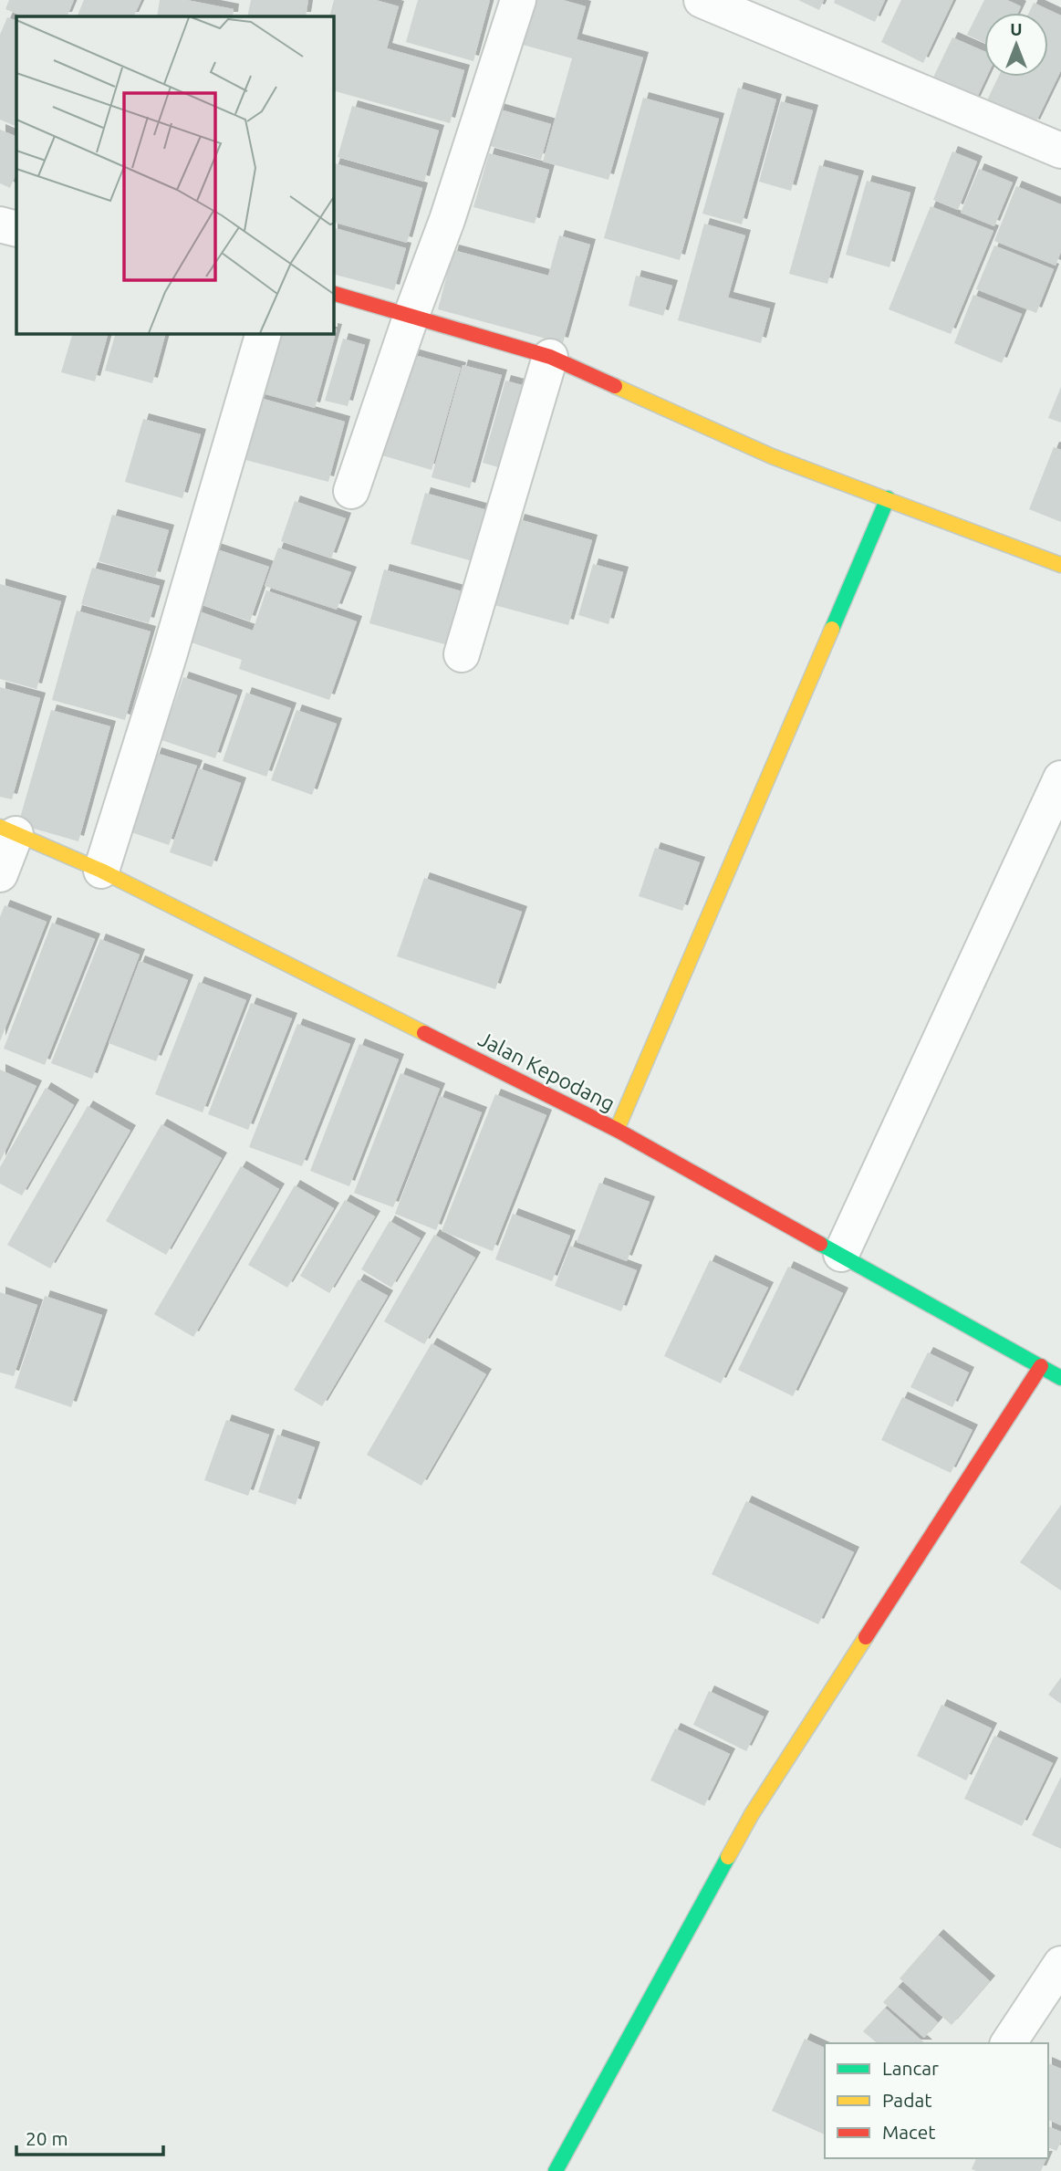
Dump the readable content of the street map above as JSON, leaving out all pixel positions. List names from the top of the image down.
{
  "streets": {
    "street": ["Jalan Kepodang"]
  },
  "legend": ["Lancar", "Padat", "Macet"],
  "scale_bar": "20 m",
  "north": "top"
}
